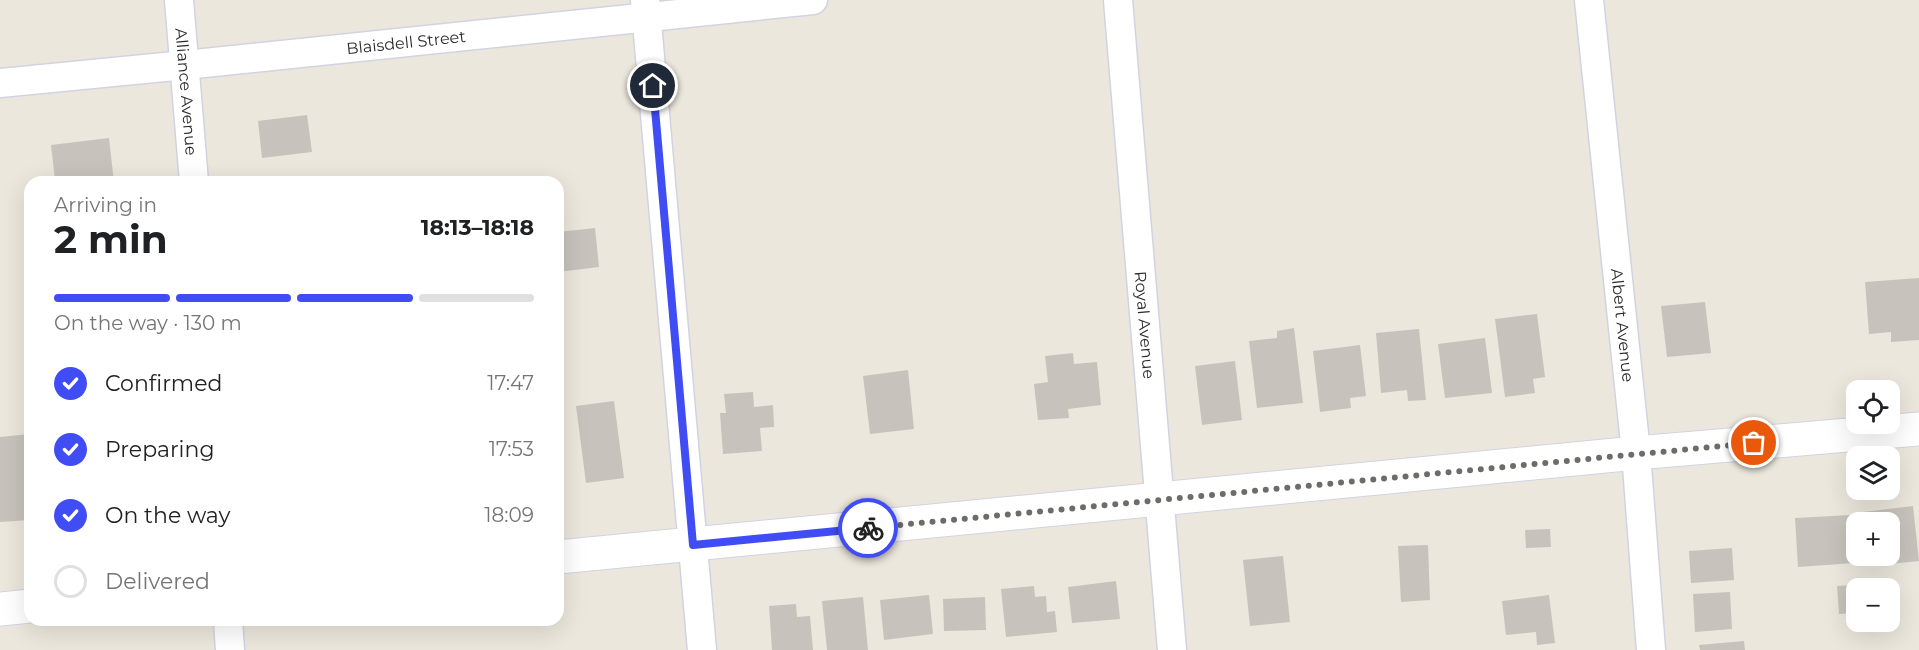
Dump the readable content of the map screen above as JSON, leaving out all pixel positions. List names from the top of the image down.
{
  "streets": {
    "street": [
      "Blaisdell Street",
      "Alliance Avenue",
      "Royal Avenue",
      "Albert Avenue"
    ]
  },
  "crossings": [
    ["Blaisdell Street", "Alliance Avenue"]
  ],
  "page": {
    "heading": ["2 min", "Arriving in", "18:13–18:18"],
    "bar": "On the way · 130 m",
    "list": [
      ["Confirmed", "17:47"],
      ["Preparing", "17:53"],
      ["On the way", "18:09"],
      "Delivered"
    ],
    "map_buttons": ["+", "−"]
  }
}
